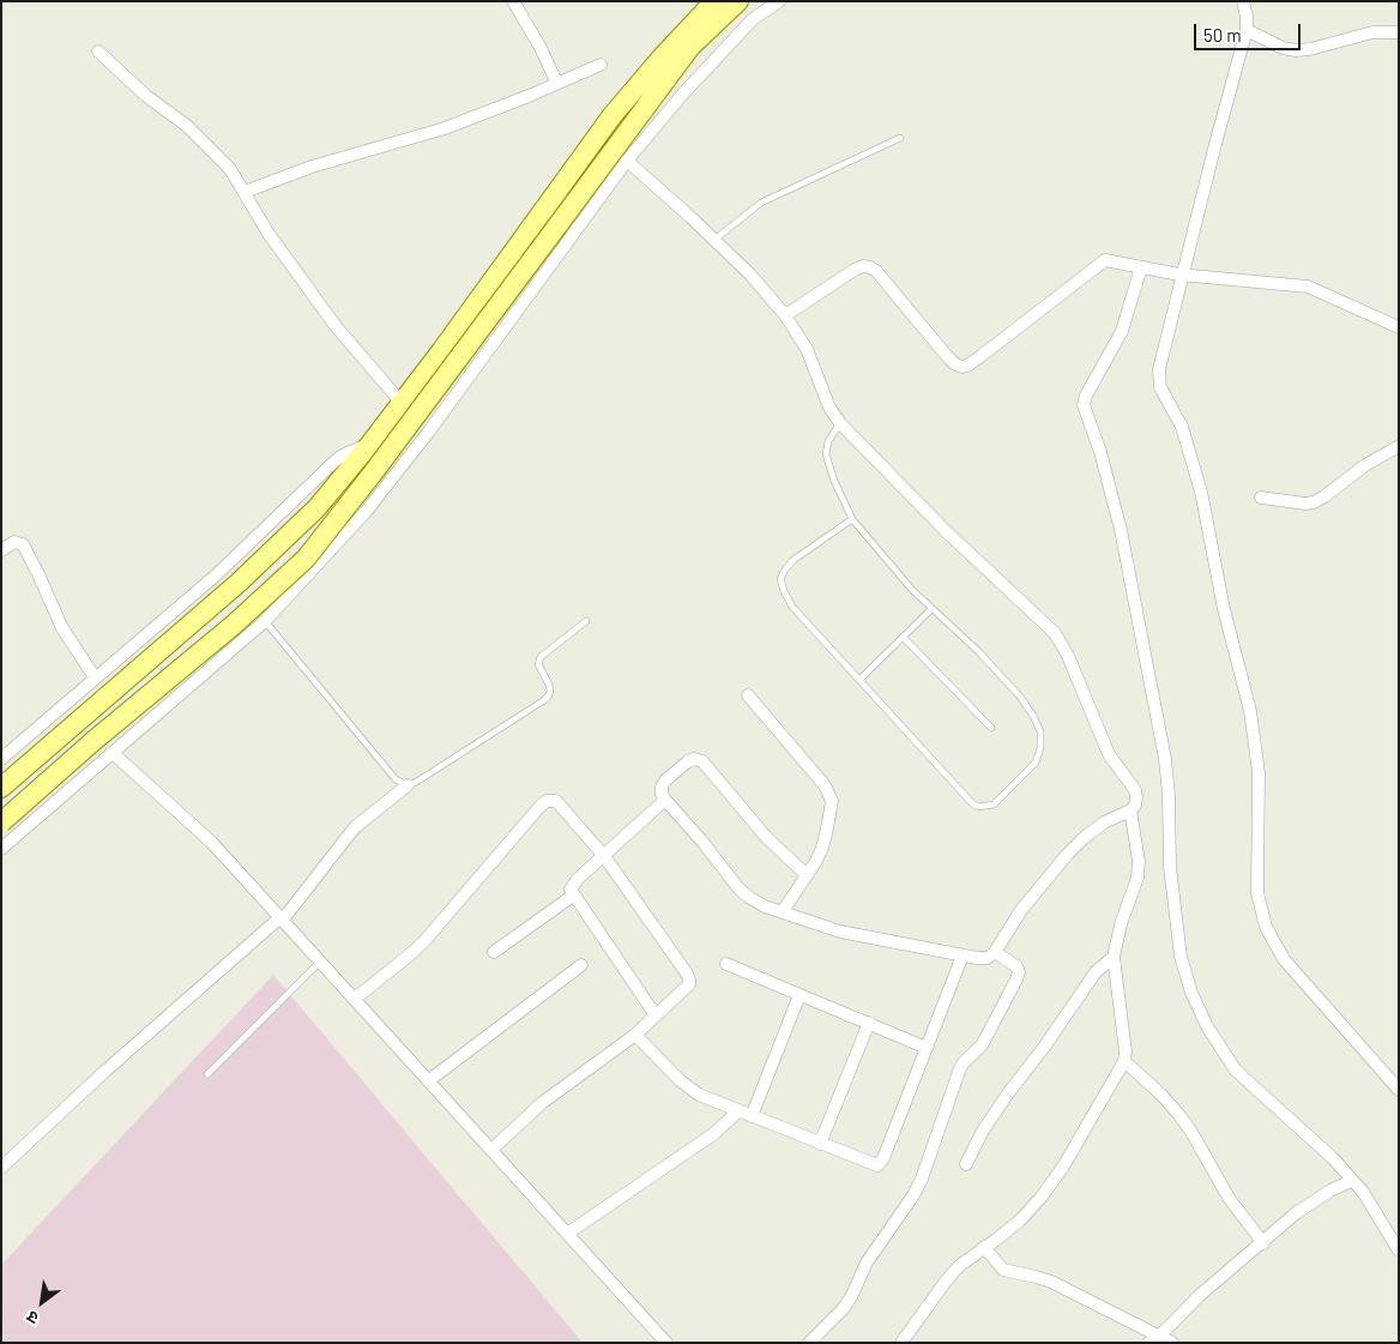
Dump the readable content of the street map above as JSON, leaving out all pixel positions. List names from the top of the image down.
{
  "scale_bar": "50 m",
  "north": "bottom left"
}
